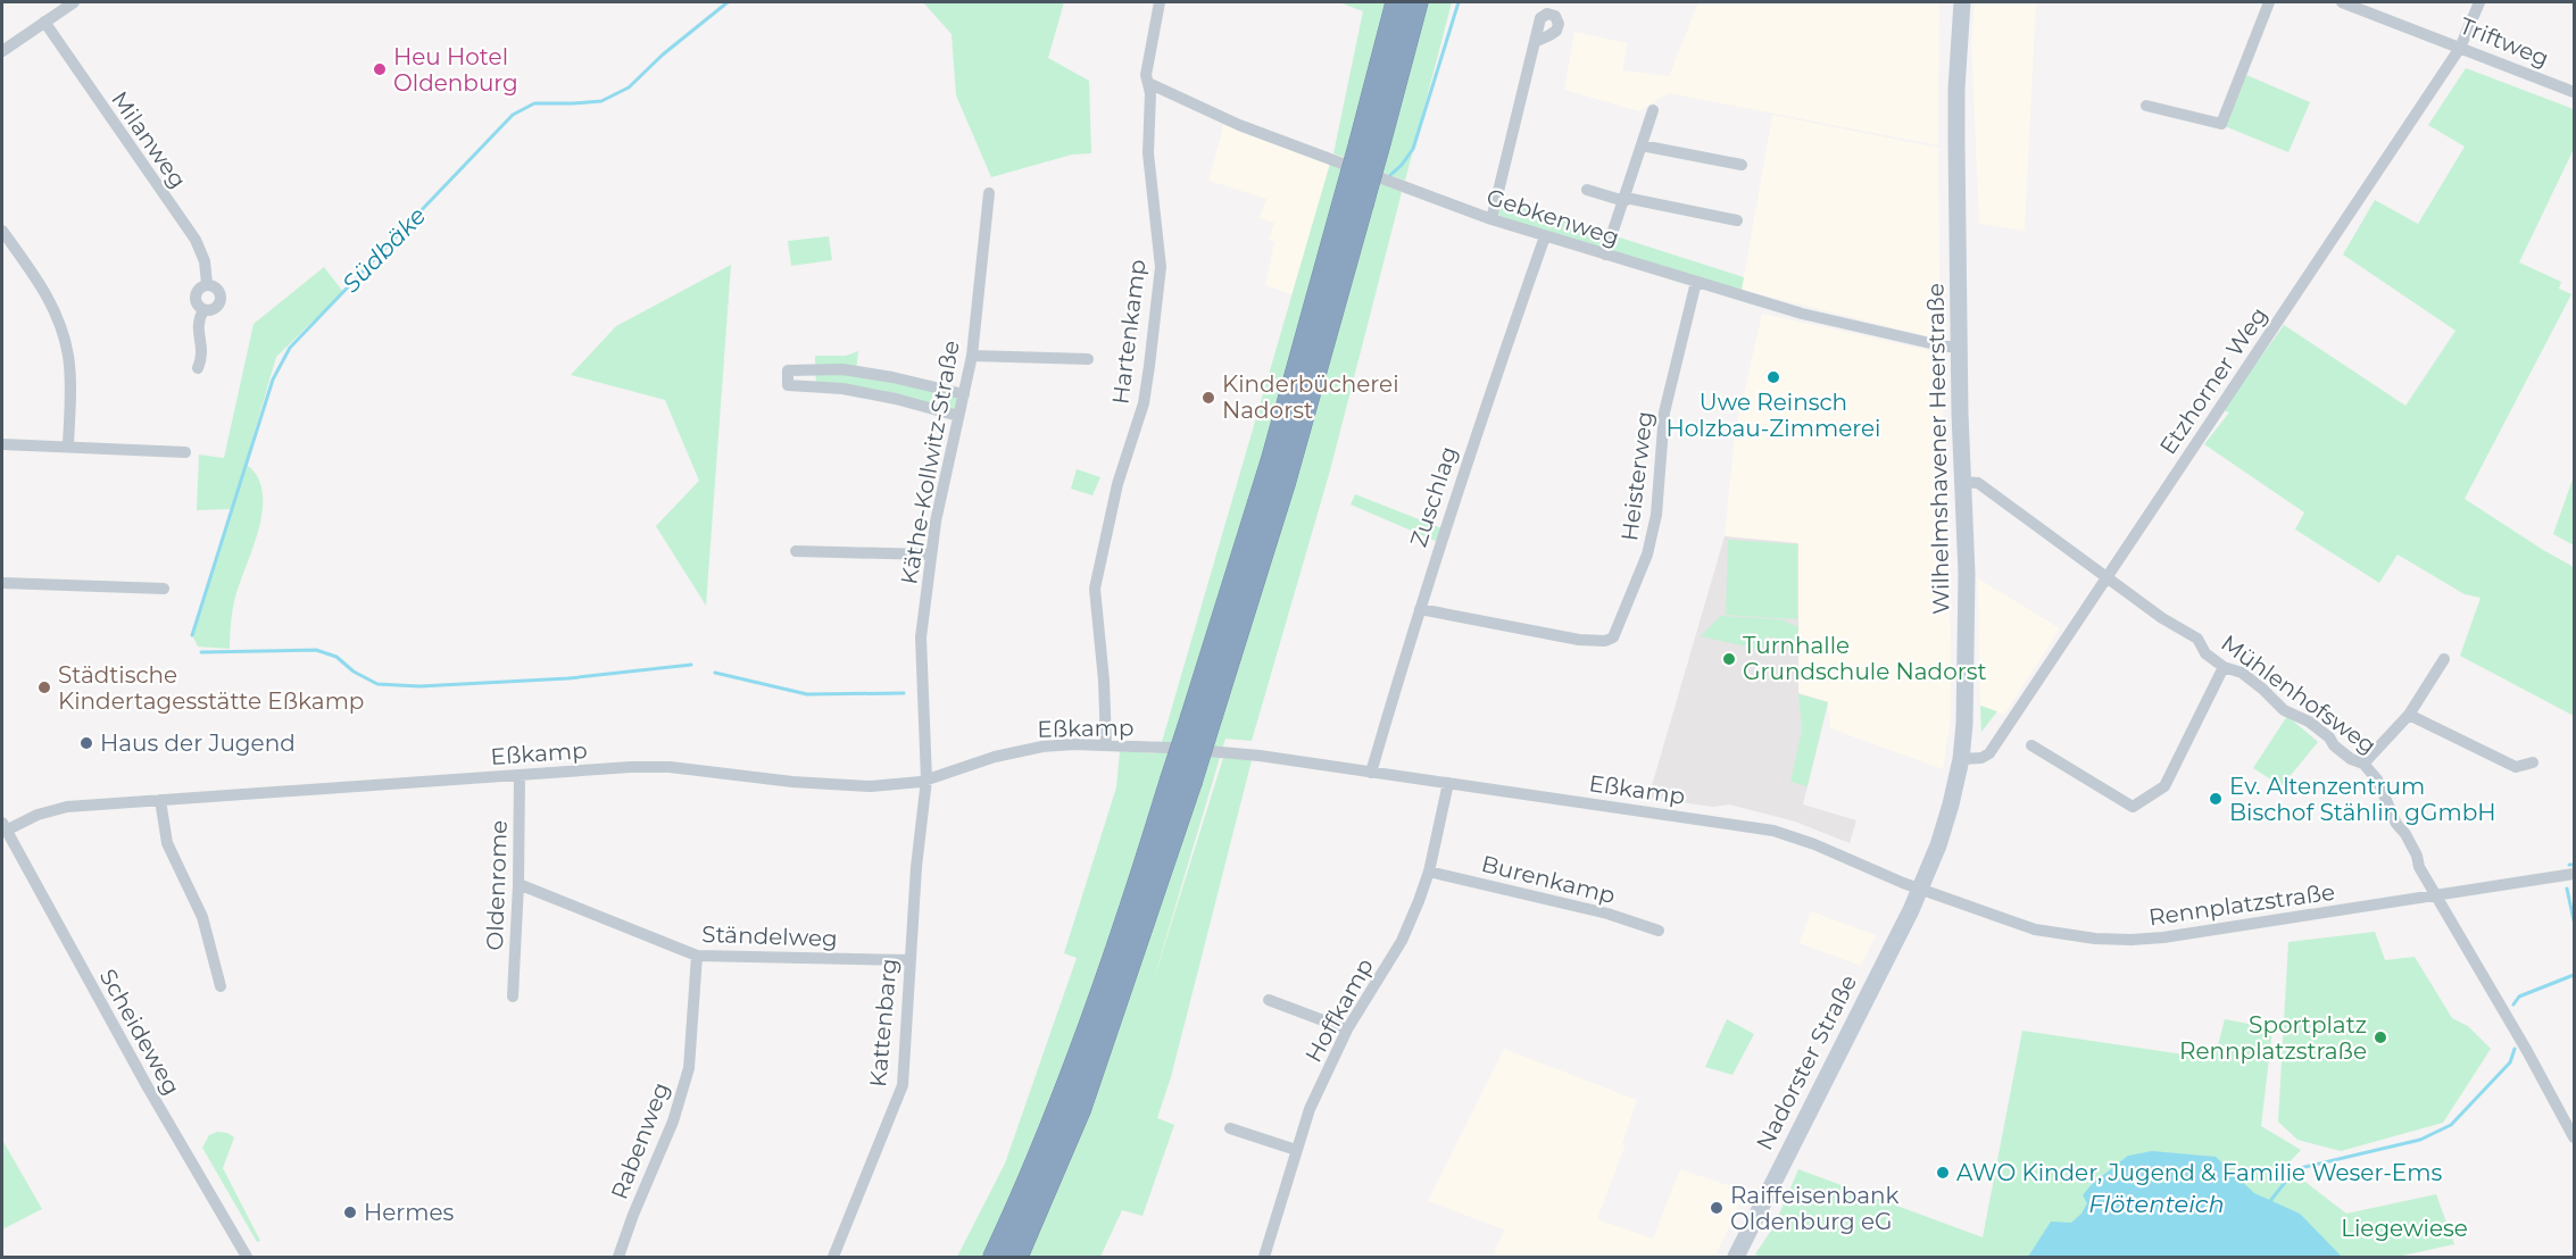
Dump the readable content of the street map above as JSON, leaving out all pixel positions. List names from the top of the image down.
{
  "streets": {
    "street": [
      "Triftweg",
      "Milanweg",
      "Gebkenweg",
      "Hartenkamp",
      "Etzhorner Weg",
      "Wilhelmshavener Heerstraße",
      "Käthe-Kollwitz-Straße",
      "Heisterweg",
      "Zuschlag",
      "Mühlenhofsweg",
      "Eßkamp",
      "Burenkamp",
      "Oldenrome",
      "Rennplatzstraße",
      "Ständelweg",
      "Hoffkamp",
      "Kattenbarg",
      "Scheideweg",
      "Nadorster Straße",
      "Rabenweg"
    ]
  },
  "crossings": [
    ["Triftweg", "Etzhorner Weg"],
    ["Gebkenweg", "Hartenkamp"],
    ["Gebkenweg", "Wilhelmshavener Heerstraße"],
    ["Gebkenweg", "Heisterweg"],
    ["Gebkenweg", "Zuschlag"],
    ["Hartenkamp", "Eßkamp"],
    ["Etzhorner Weg", "Wilhelmshavener Heerstraße"],
    ["Etzhorner Weg", "Mühlenhofsweg"],
    ["Wilhelmshavener Heerstraße", "Mühlenhofsweg"],
    ["Wilhelmshavener Heerstraße", "Eßkamp"],
    ["Wilhelmshavener Heerstraße", "Rennplatzstraße"],
    ["Wilhelmshavener Heerstraße", "Nadorster Straße"],
    ["Käthe-Kollwitz-Straße", "Eßkamp"],
    ["Käthe-Kollwitz-Straße", "Kattenbarg"],
    ["Heisterweg", "Zuschlag"],
    ["Zuschlag", "Eßkamp"],
    ["Mühlenhofsweg", "Rennplatzstraße"],
    ["Eßkamp", "Oldenrome"],
    ["Eßkamp", "Rennplatzstraße"],
    ["Eßkamp", "Hoffkamp"],
    ["Eßkamp", "Kattenbarg"],
    ["Eßkamp", "Scheideweg"],
    ["Eßkamp", "Nadorster Straße"],
    ["Burenkamp", "Hoffkamp"],
    ["Oldenrome", "Ständelweg"],
    ["Rennplatzstraße", "Nadorster Straße"],
    ["Ständelweg", "Kattenbarg"],
    ["Ständelweg", "Rabenweg"]
  ],
  "water": ["Südbäke", "Flötenteich"],
  "parks": ["Liegewiese"],
  "places": [
    "Heu Hotel Oldenburg",
    "Uwe Reinsch Holzbau-Zimmerei",
    "Kinderbücherei Nadorst",
    "Turnhalle Grundschule Nadorst",
    "Städtische Kindertagesstätte Eßkamp",
    "Haus der Jugend",
    "Ev. Altenzentrum Bischof Stählin gGmbH",
    "Sportplatz Rennplatzstraße",
    "AWO Kinder, Jugend & Familie Weser-Ems",
    "Raiffeisenbank Oldenburg eG",
    "Hermes"
  ]
}
